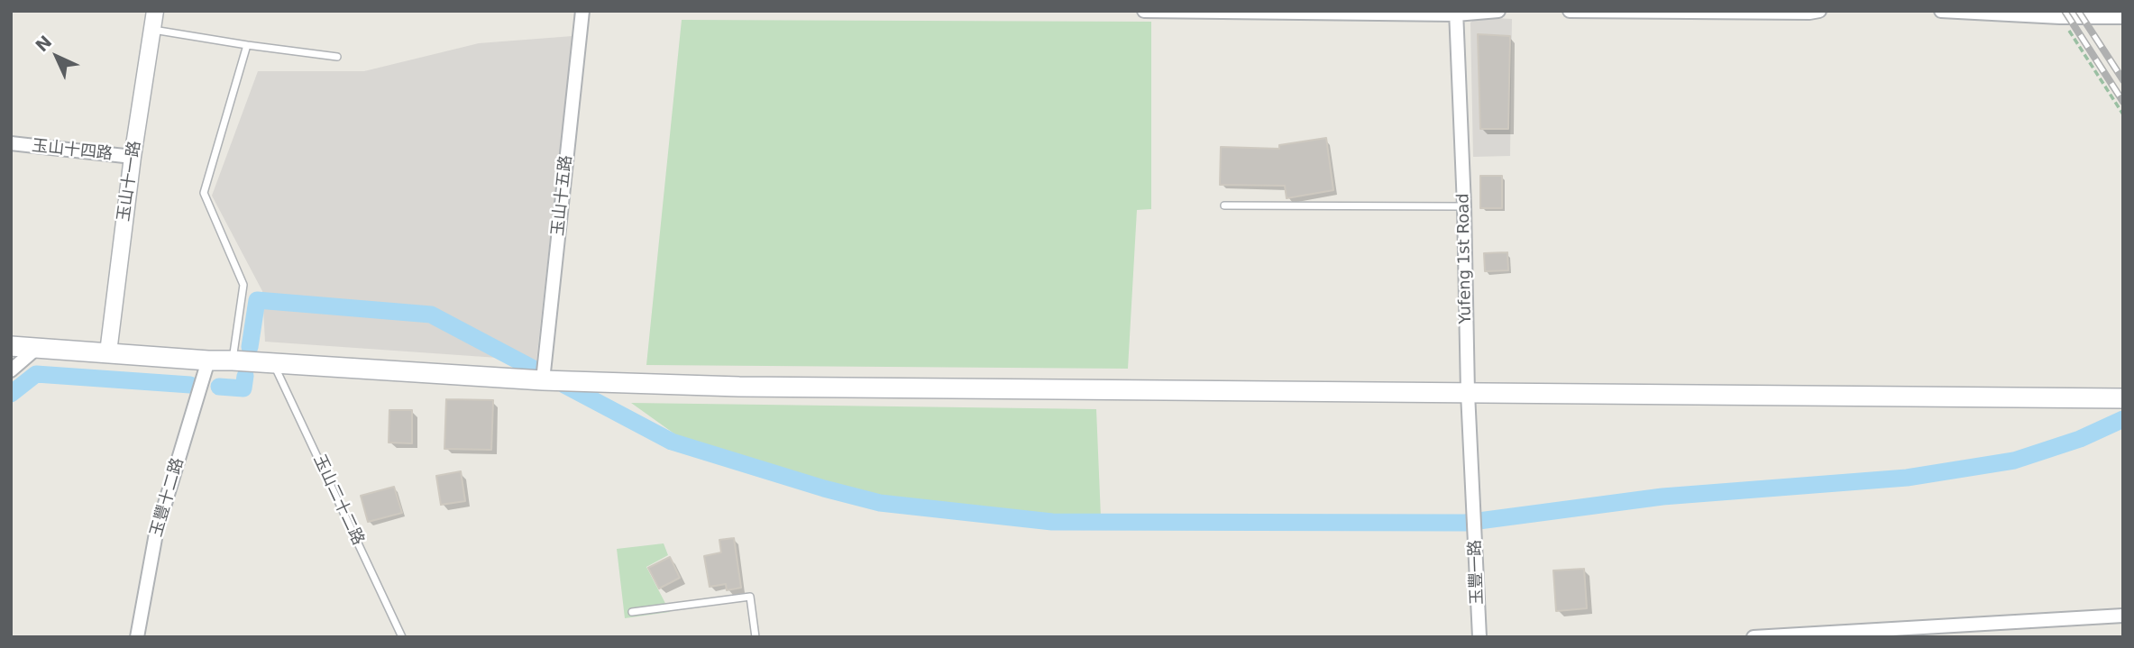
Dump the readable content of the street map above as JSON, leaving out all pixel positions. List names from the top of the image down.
{
  "streets": {
    "street": [
      "玉山十四路",
      "玉山十一路",
      "玉山十五路",
      "Yufeng 1st Road",
      "玉豐十二路",
      "玉豐一路"
    ],
    "lane": ["玉山二十二路"]
  },
  "crossings": [
    ["玉山十四路", "玉山十一路"],
    ["Yufeng 1st Road", "玉豐一路"]
  ],
  "north": "top left"
}
